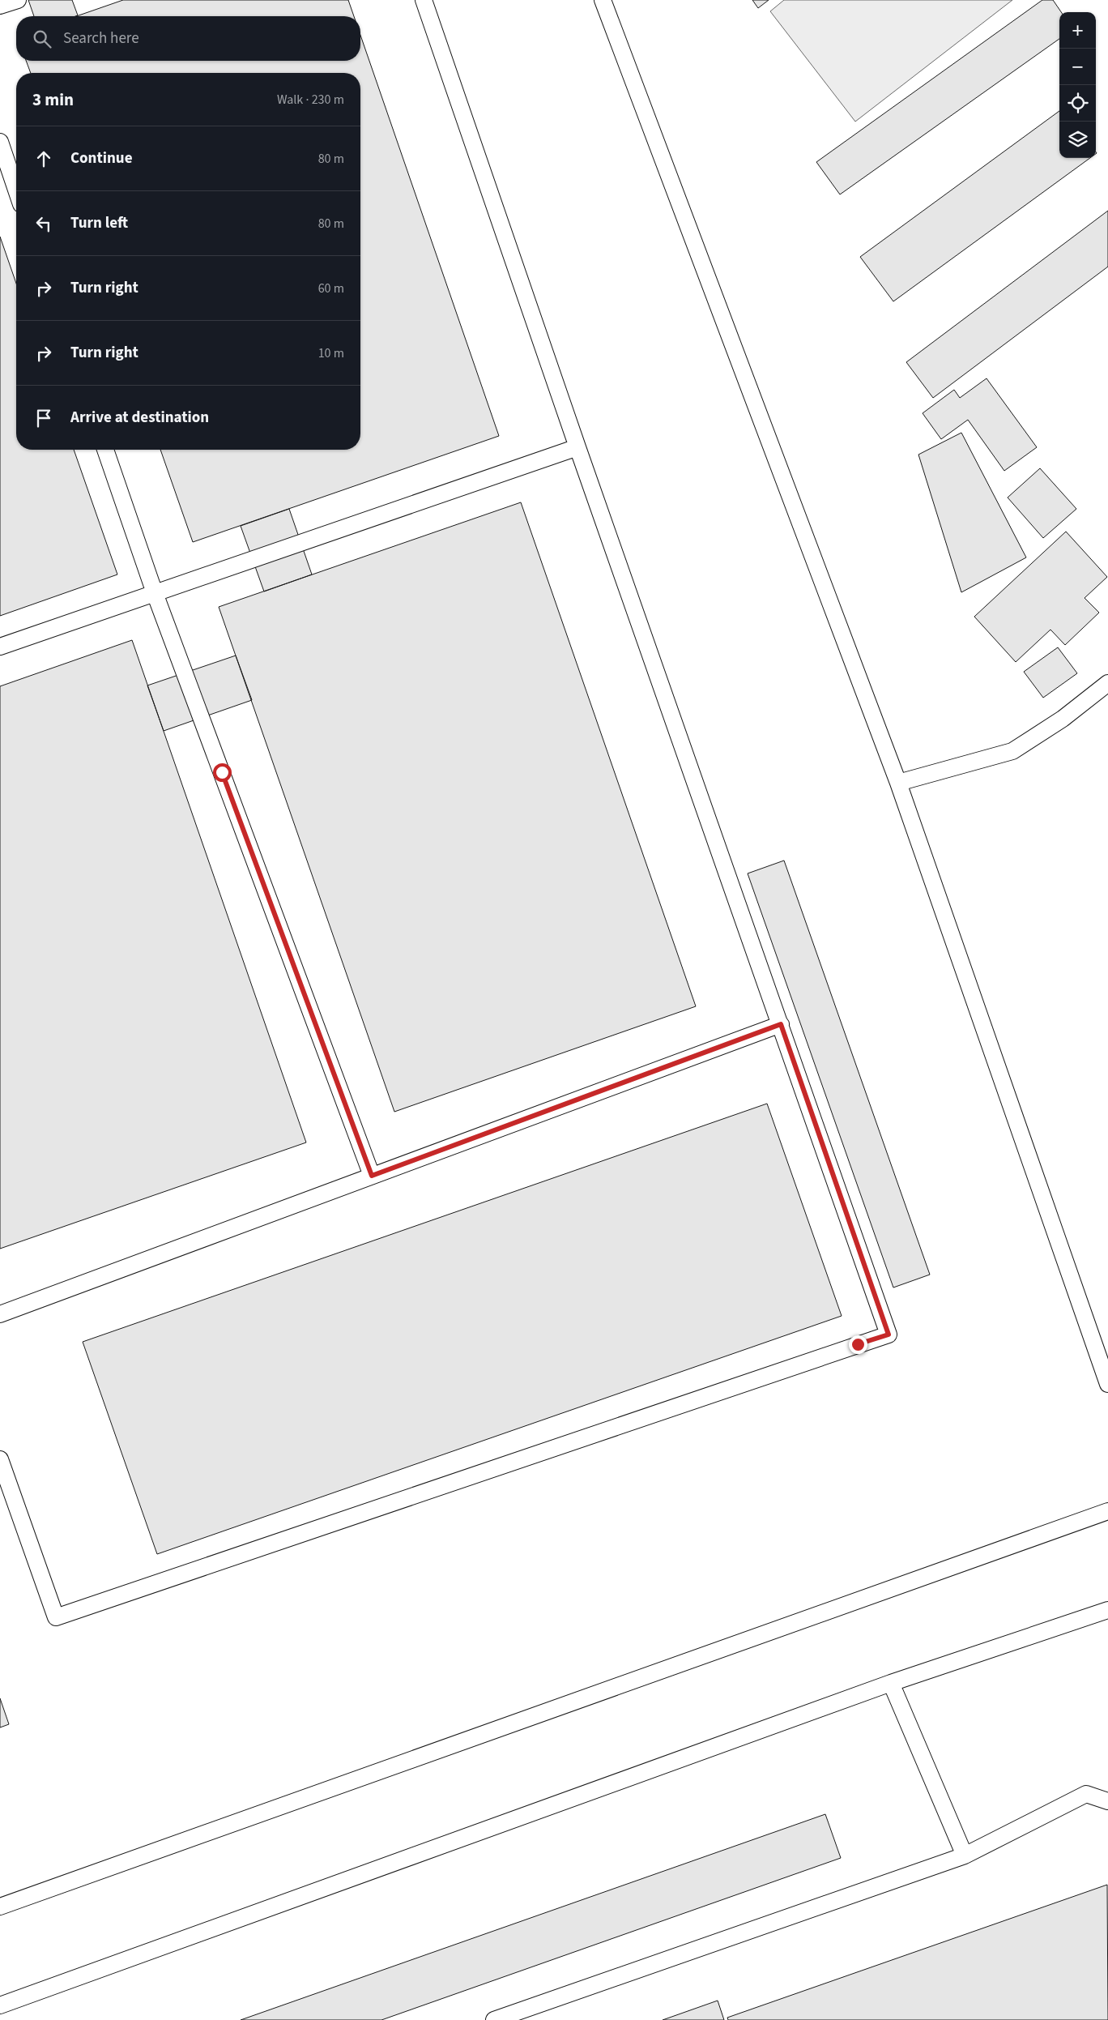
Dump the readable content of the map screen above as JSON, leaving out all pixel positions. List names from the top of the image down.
{
  "page": {
    "map_buttons": ["+", "−"],
    "search": "Search here",
    "heading": ["3 min", "Walk · 230 m"],
    "list": [
      ["Continue", "80 m"],
      ["Turn left", "80 m"],
      ["Turn right", "60 m"],
      ["Turn right", "10 m"],
      "Arrive at destination"
    ]
  }
}
